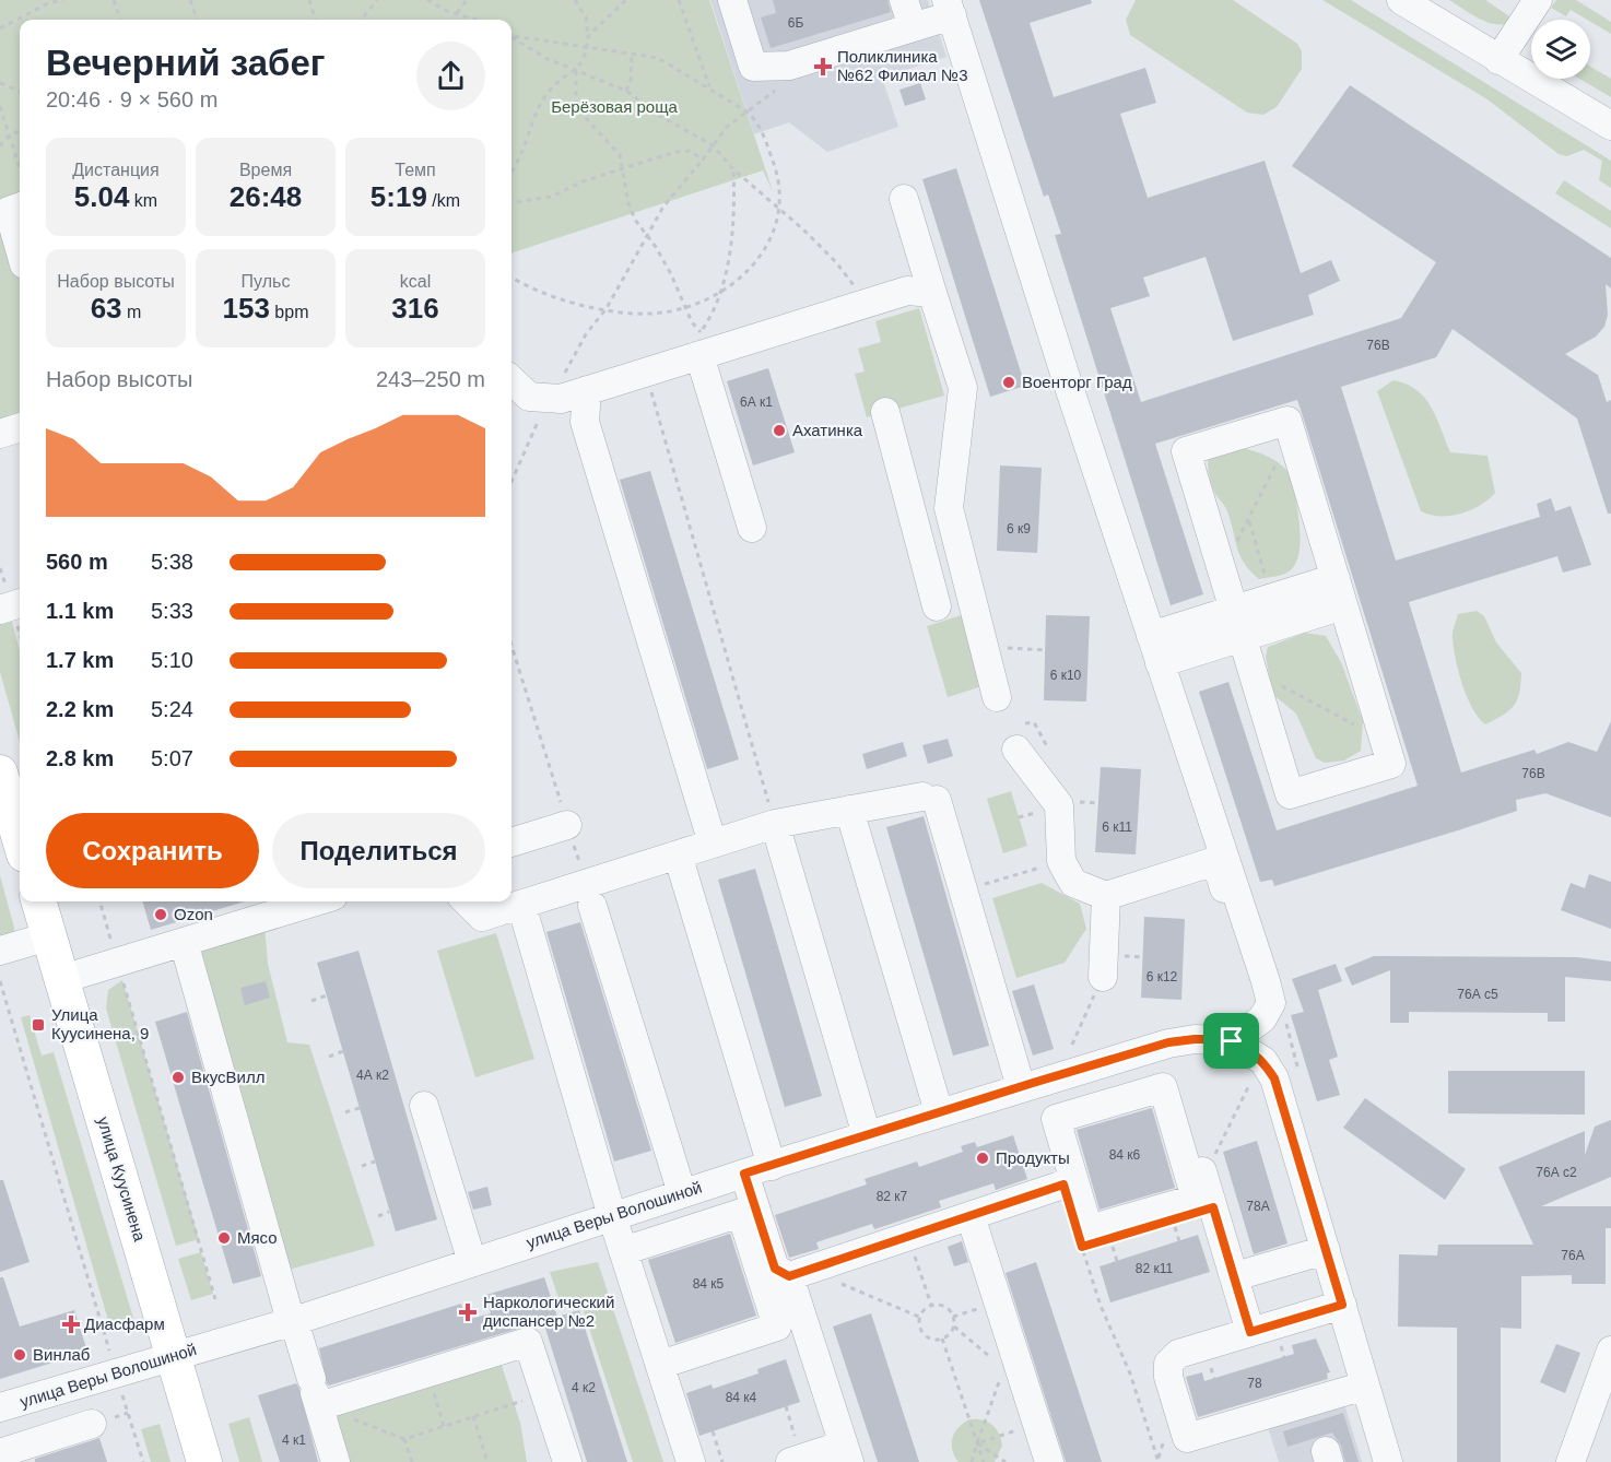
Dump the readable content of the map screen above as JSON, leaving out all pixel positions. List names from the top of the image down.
{
  "streets": {
    "main road": ["улица Куусинена"],
    "street": ["улица Веры Волошиной"]
  },
  "crossings": [
    ["улица Куусинена", "улица Веры Волошиной"]
  ],
  "parks": ["Берёзовая роща"],
  "places": {
    "health": ["Поликлиника №62 Филиал №3", "Наркологический диспансер №2", "Диасфарм"],
    "other": [
      "Военторг Град",
      "Ахатинка",
      "Ozon",
      "ВкусВилл",
      "Продукты",
      "Мясо",
      "Винлаб"
    ],
    "transit": ["Улица Куусинена, 9"]
  },
  "house_numbers": [
    "6Б",
    "76В",
    "6А к1",
    "6 к9",
    "6 к10",
    "76В",
    "6 к11",
    "6 к12",
    "76А с5",
    "4А к2",
    "84 к6",
    "76А с2",
    "82 к7",
    "78А",
    "76А",
    "82 к11",
    "84 к5",
    "78",
    "4 к2",
    "84 к4",
    "4 к1"
  ],
  "page": {
    "heading": ["Вечерний забег", "20:46 · 9 × 560 m"],
    "stats": [
      ["Дистанция", "5.04 km"],
      ["Время", "26:48"],
      ["Темп", "5:19 /km"],
      ["Набор высоты", "63 m"],
      ["Пульс", "153 bpm"],
      ["kcal", "316"]
    ],
    "chart": ["Набор высоты", "243–250 m"],
    "list": [
      {
        "name": "560 m",
        "note": "5:38"
      },
      {
        "name": "1.1 km",
        "note": "5:33"
      },
      {
        "name": "1.7 km",
        "note": "5:10"
      },
      {
        "name": "2.2 km",
        "note": "5:24"
      },
      {
        "name": "2.8 km",
        "note": "5:07"
      }
    ],
    "buttons": ["Сохранить", "Поделиться"]
  }
}
